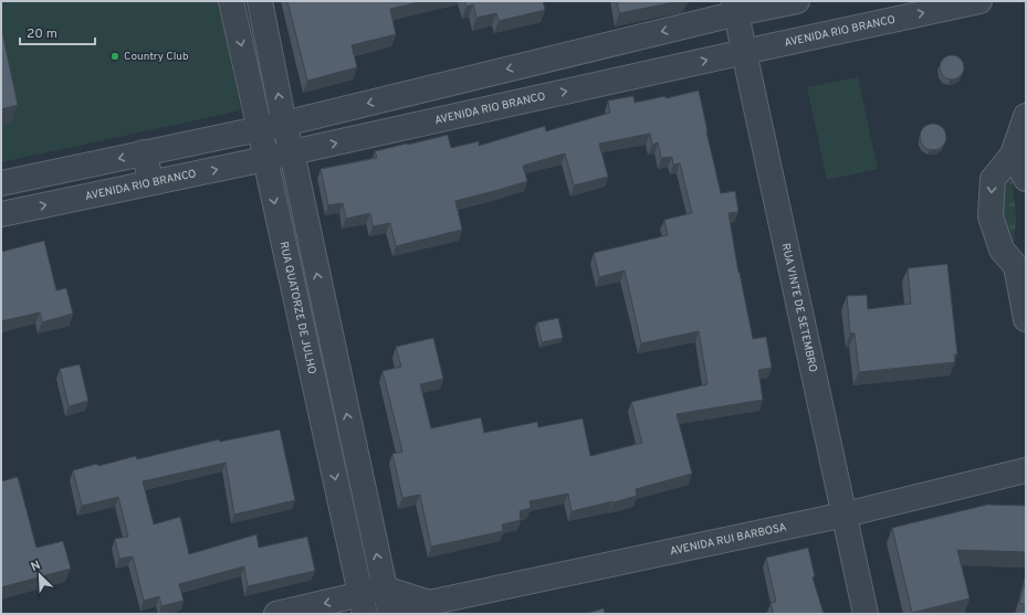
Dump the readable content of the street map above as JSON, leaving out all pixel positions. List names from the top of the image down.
{
  "streets": {
    "street": [
      "AVENIDA RIO BRANCO",
      "RUA QUATORZE DE JULHO",
      "RUA VINTE DE SETEMBRO",
      "AVENIDA RUI BARBOSA"
    ]
  },
  "crossings": [
    ["AVENIDA RIO BRANCO", "RUA QUATORZE DE JULHO"],
    ["AVENIDA RIO BRANCO", "RUA VINTE DE SETEMBRO"],
    ["RUA QUATORZE DE JULHO", "AVENIDA RUI BARBOSA"],
    ["RUA VINTE DE SETEMBRO", "AVENIDA RUI BARBOSA"]
  ],
  "places": ["Country Club"],
  "scale_bar": "20 m",
  "north": "top left"
}
